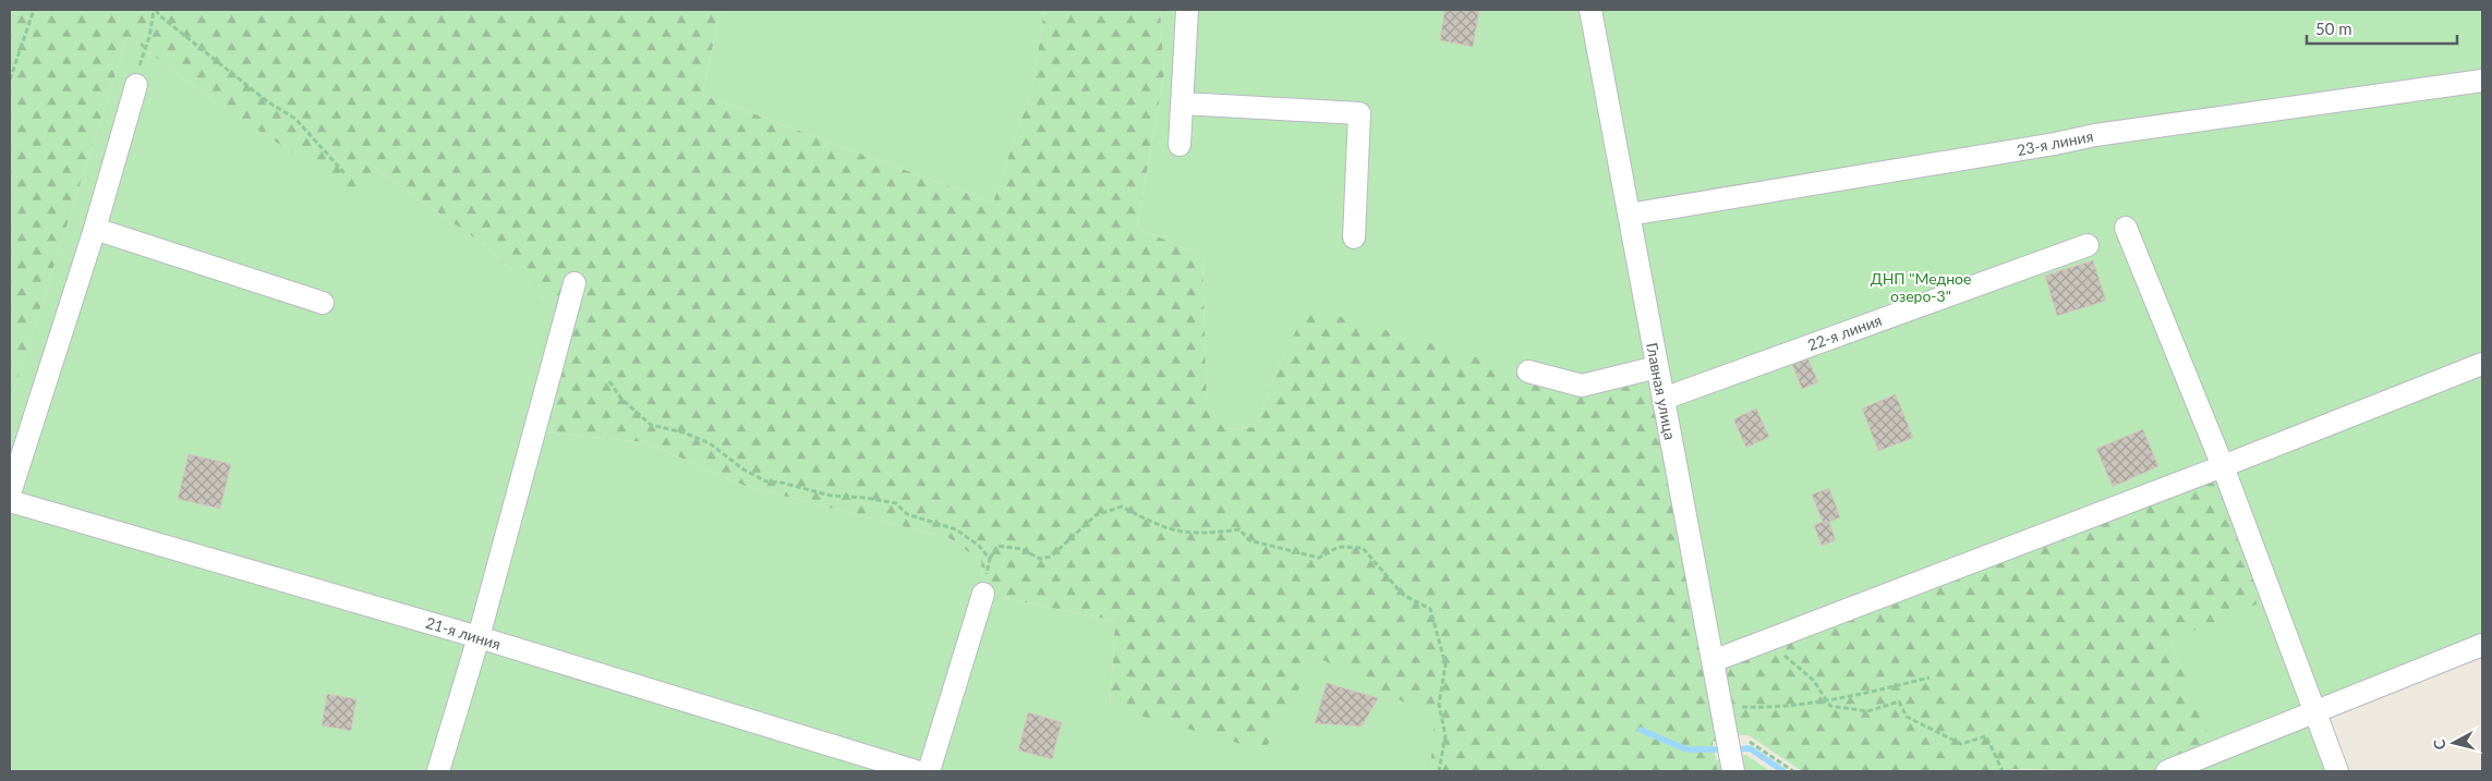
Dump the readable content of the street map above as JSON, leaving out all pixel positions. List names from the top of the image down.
{
  "streets": {
    "street": [
      "23-я линия",
      "22-я линия",
      "Главная улица",
      "21-я линия"
    ]
  },
  "crossings": [
    ["23-я линия", "Главная улица"],
    ["22-я линия", "Главная улица"]
  ],
  "parks": ["ДНП \"Медное озеро-3\""],
  "scale_bar": "50 m",
  "north": "left"
}
